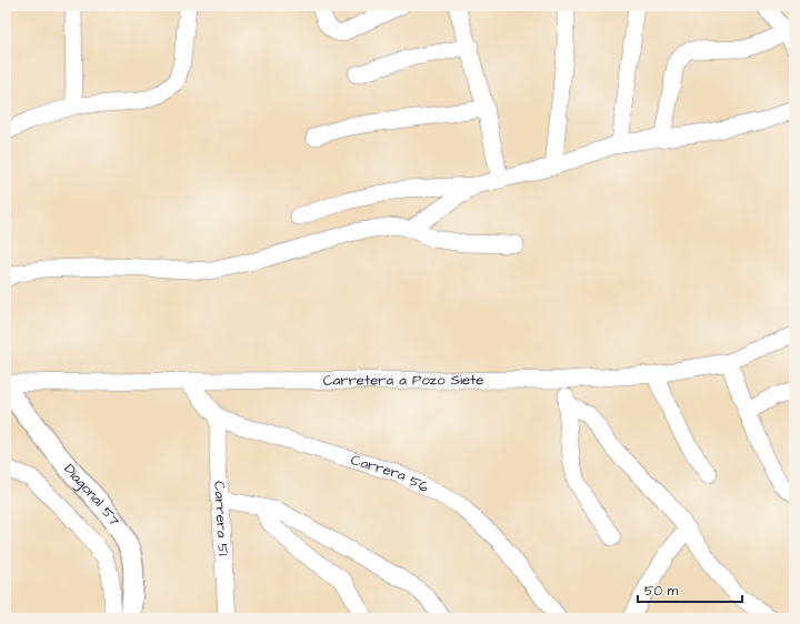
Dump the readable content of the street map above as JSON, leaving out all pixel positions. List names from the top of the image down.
{
  "streets": {
    "street": [
      "Carretera a Pozo Siete",
      "Carrera 56",
      "Diagonal 57",
      "Carrera 51"
    ]
  },
  "crossings": [
    ["Carrera 56", "Carrera 51"]
  ],
  "scale_bar": "50 m"
}
